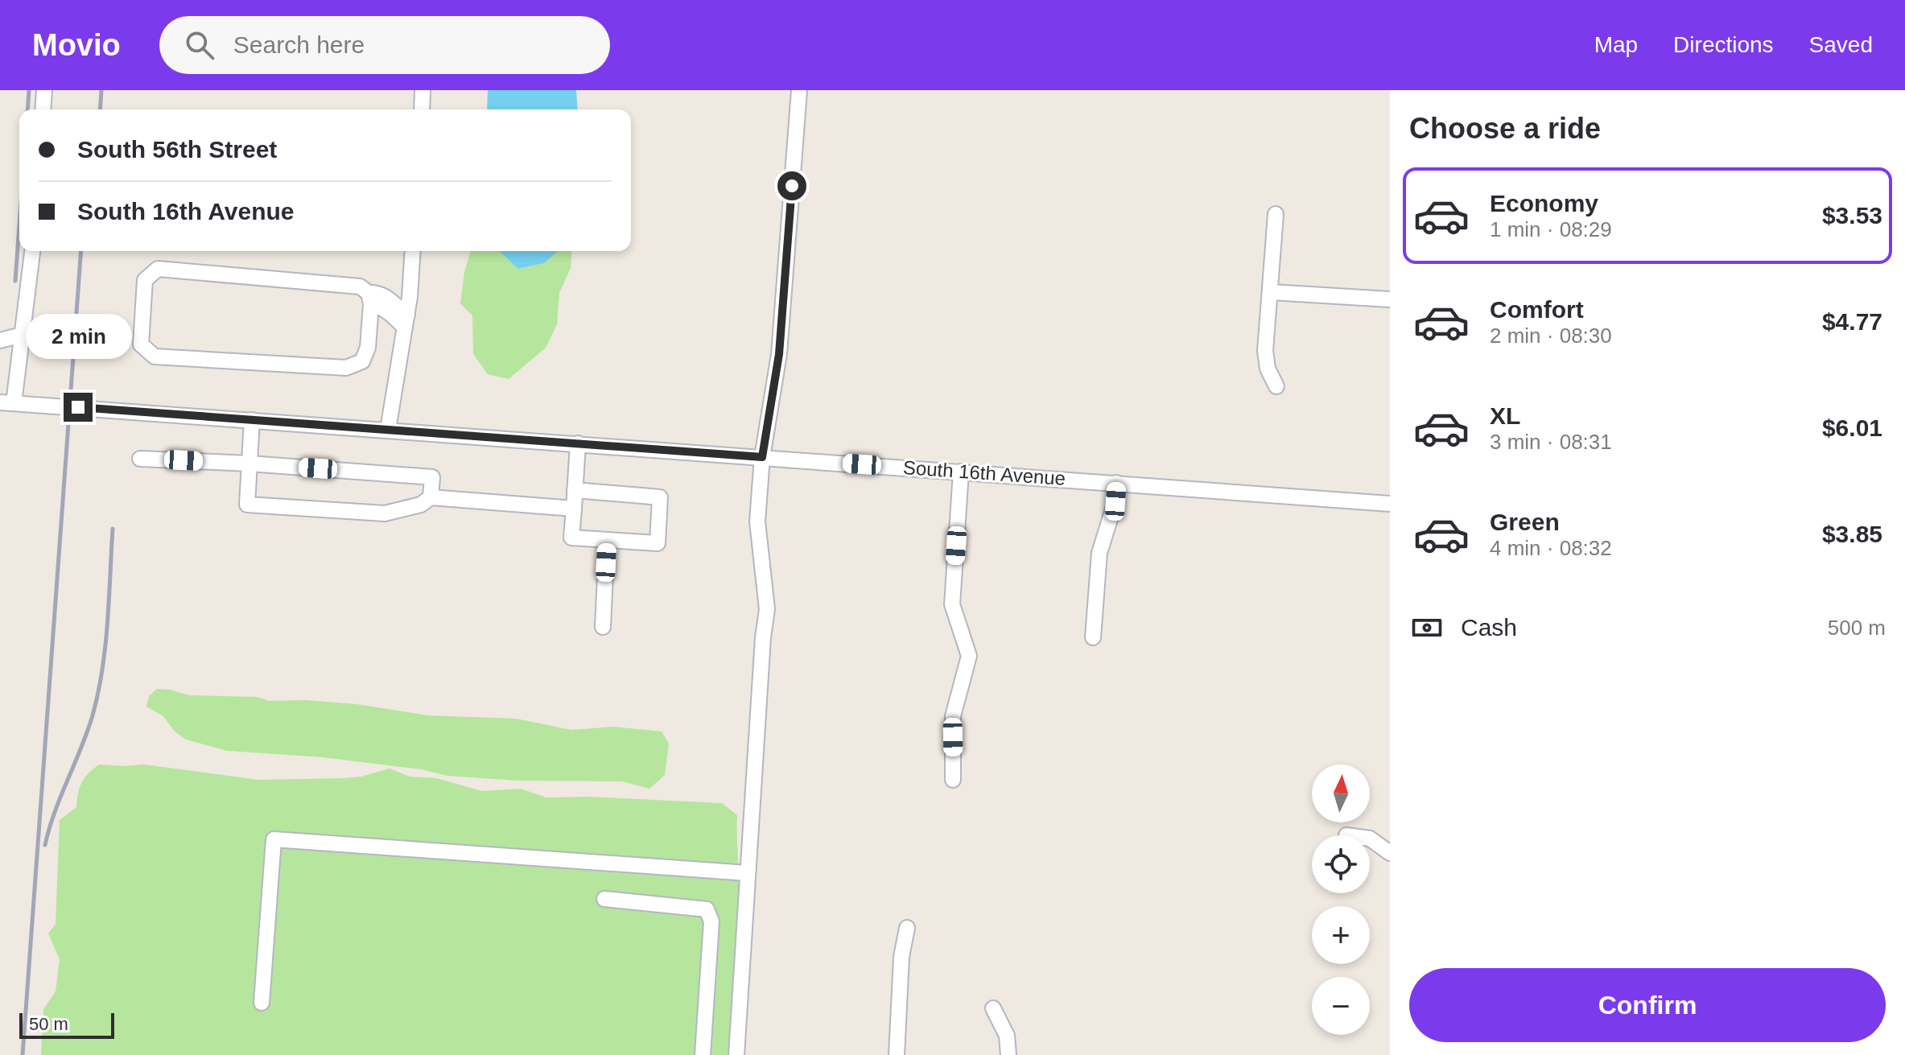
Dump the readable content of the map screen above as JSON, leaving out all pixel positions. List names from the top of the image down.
{
  "streets": {
    "street": ["South 16th Avenue"]
  },
  "scale_bar": "50 m",
  "north": "top",
  "page": {
    "header": "Movio",
    "search": "Search here",
    "nav": ["Map", "Directions", "Saved"],
    "heading": "Choose a ride",
    "banner": ["South 56th Street", "South 16th Avenue"],
    "list": [
      {
        "name": "Economy",
        "note": "1 min · 08:29",
        "value": "$3.53"
      },
      {
        "name": "Comfort",
        "note": "2 min · 08:30",
        "value": "$4.77"
      },
      {
        "name": "XL",
        "note": "3 min · 08:31",
        "value": "$6.01"
      },
      {
        "name": "Green",
        "note": "4 min · 08:32",
        "value": "$3.85"
      }
    ],
    "bubble": "2 min",
    "pay": ["Cash", "500 m"],
    "map_buttons": ["+", "−"],
    "buttons": "Confirm",
    "scale": "50 m"
  }
}
